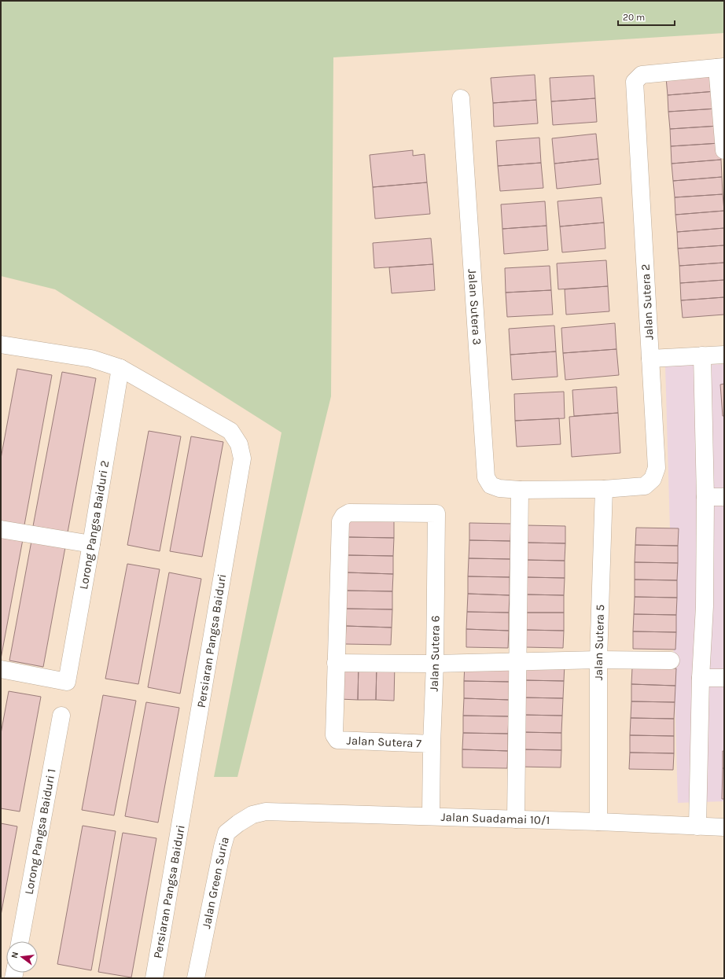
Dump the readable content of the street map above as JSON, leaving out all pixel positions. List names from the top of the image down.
{
  "streets": {
    "street": [
      "Jalan Sutera 2",
      "Jalan Sutera 3",
      "Lorong Pangsa Baiduri 2",
      "Persiaran Pangsa Baiduri",
      "Jalan Sutera 5",
      "Jalan Sutera 6",
      "Jalan Sutera 7",
      "Jalan Suadamai 10/1",
      "Lorong Pangsa Baiduri 1",
      "Jalan Green Suria"
    ]
  },
  "crossings": [
    ["Jalan Sutera 2", "Jalan Sutera 3"],
    ["Jalan Sutera 2", "Jalan Sutera 5"],
    ["Lorong Pangsa Baiduri 2", "Persiaran Pangsa Baiduri"],
    ["Jalan Sutera 5", "Jalan Suadamai 10/1"],
    ["Jalan Sutera 6", "Jalan Sutera 7"],
    ["Jalan Sutera 6", "Jalan Suadamai 10/1"],
    ["Jalan Suadamai 10/1", "Jalan Green Suria"]
  ],
  "scale_bar": "20 m",
  "north": "left"
}
